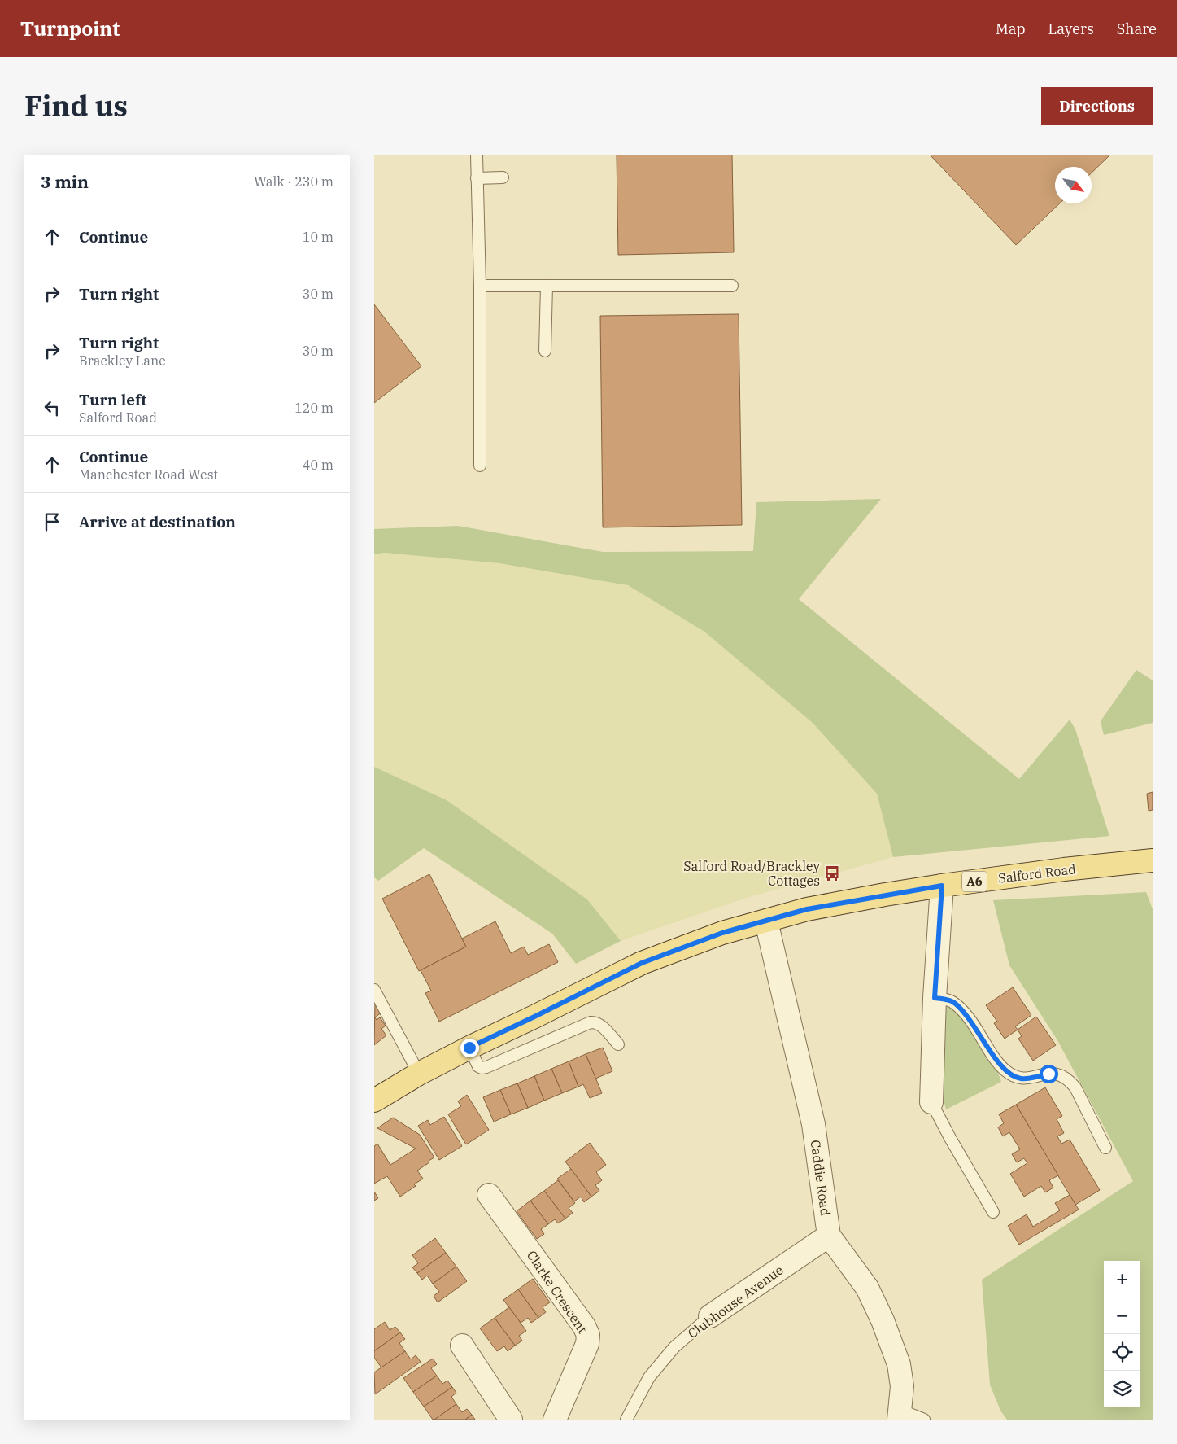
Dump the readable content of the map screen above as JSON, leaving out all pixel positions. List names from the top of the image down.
{
  "streets": {
    "main road": ["Salford Road", "A6"],
    "street": ["Caddie Road", "Clarke Crescent", "Clubhouse Avenue"]
  },
  "crossings": [
    ["Salford Road", "A6"],
    ["Salford Road", "Caddie Road"],
    ["Caddie Road", "Clubhouse Avenue"]
  ],
  "places": {
    "bus stop": ["Salford Road/Brackley Cottages"]
  },
  "north": "bottom right",
  "page": {
    "header": "Turnpoint",
    "nav": ["Map", "Layers", "Share"],
    "title": "Find us",
    "buttons": "Directions",
    "heading": ["3 min", "Walk · 230 m"],
    "list": [
      ["Continue", "10 m"],
      ["Turn right", "30 m"],
      ["Turn right", "Brackley Lane", "30 m"],
      ["Turn left", "Salford Road", "120 m"],
      ["Continue", "Manchester Road West", "40 m"],
      "Arrive at destination"
    ],
    "map_buttons": ["+", "−"]
  }
}
